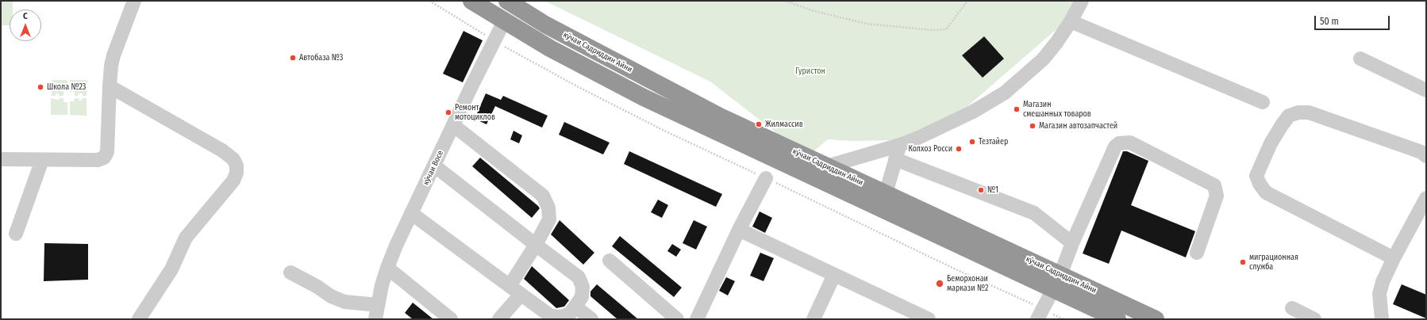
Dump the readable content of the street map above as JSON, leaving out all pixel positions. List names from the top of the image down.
{
  "streets": {
    "highway": ["кӯчаи Садриддин Айни"],
    "street": ["кӯчаи Восе"]
  },
  "crossings": [
    ["кӯчаи Садриддин Айни", "кӯчаи Восе"]
  ],
  "parks": ["Гуристон"],
  "places": [
    "Автобаза №3",
    "Школа №23",
    "Магазин смешанных товаров",
    "Ремонт мотоциклов",
    "Жилмассив",
    "Магазин автозапчастей",
    "Тезтайер",
    "Колхоз Росси",
    "№1",
    "миграционная служба",
    "Беморхонаи маркази №2"
  ],
  "scale_bar": "50 m",
  "north": "top"
}
